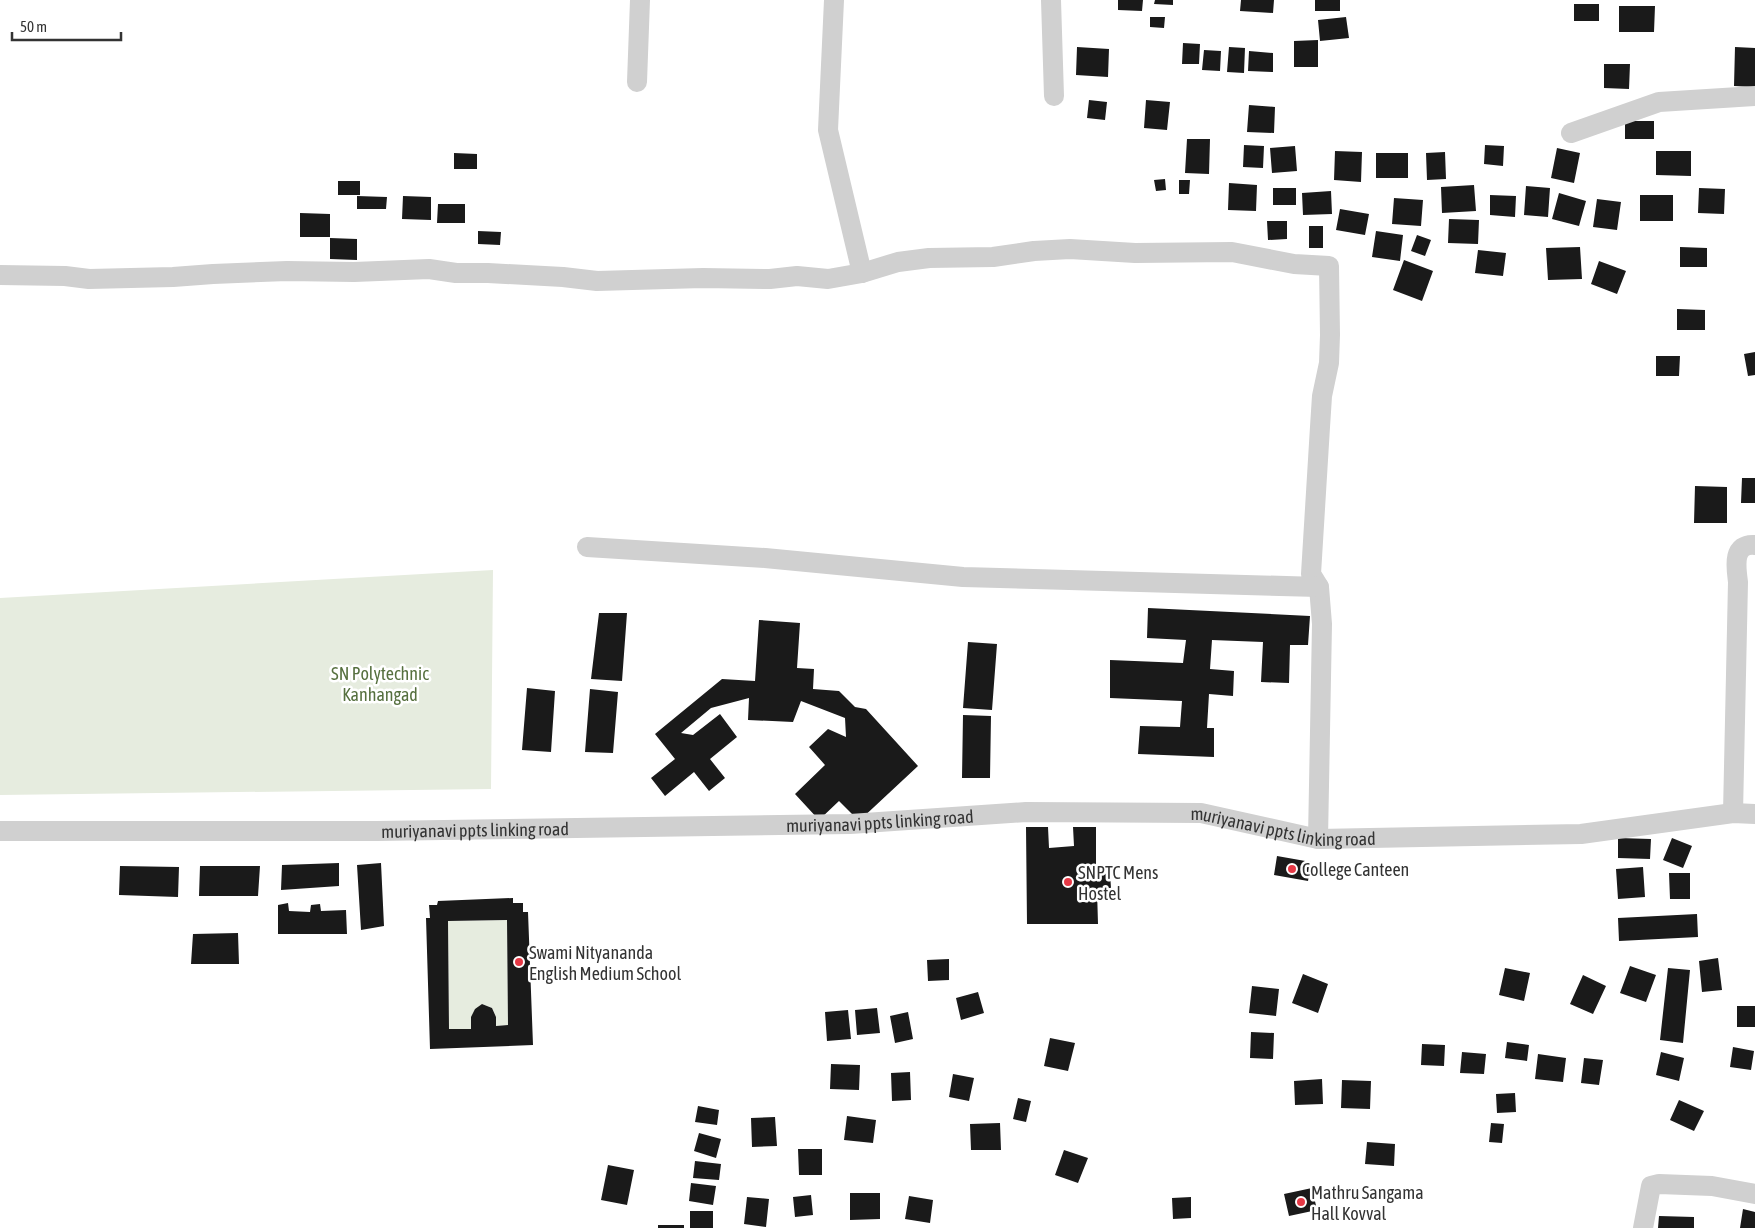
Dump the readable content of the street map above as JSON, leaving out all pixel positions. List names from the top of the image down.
{
  "streets": {
    "street": ["muriyanavi ppts linking road"]
  },
  "parks": ["SN Polytechnic Kanhangad"],
  "places": [
    "College Canteen",
    "SNPTC Mens Hostel",
    "Swami Nityananda English Medium School",
    "Mathru Sangama Hall Kovval"
  ],
  "scale_bar": "50 m"
}
